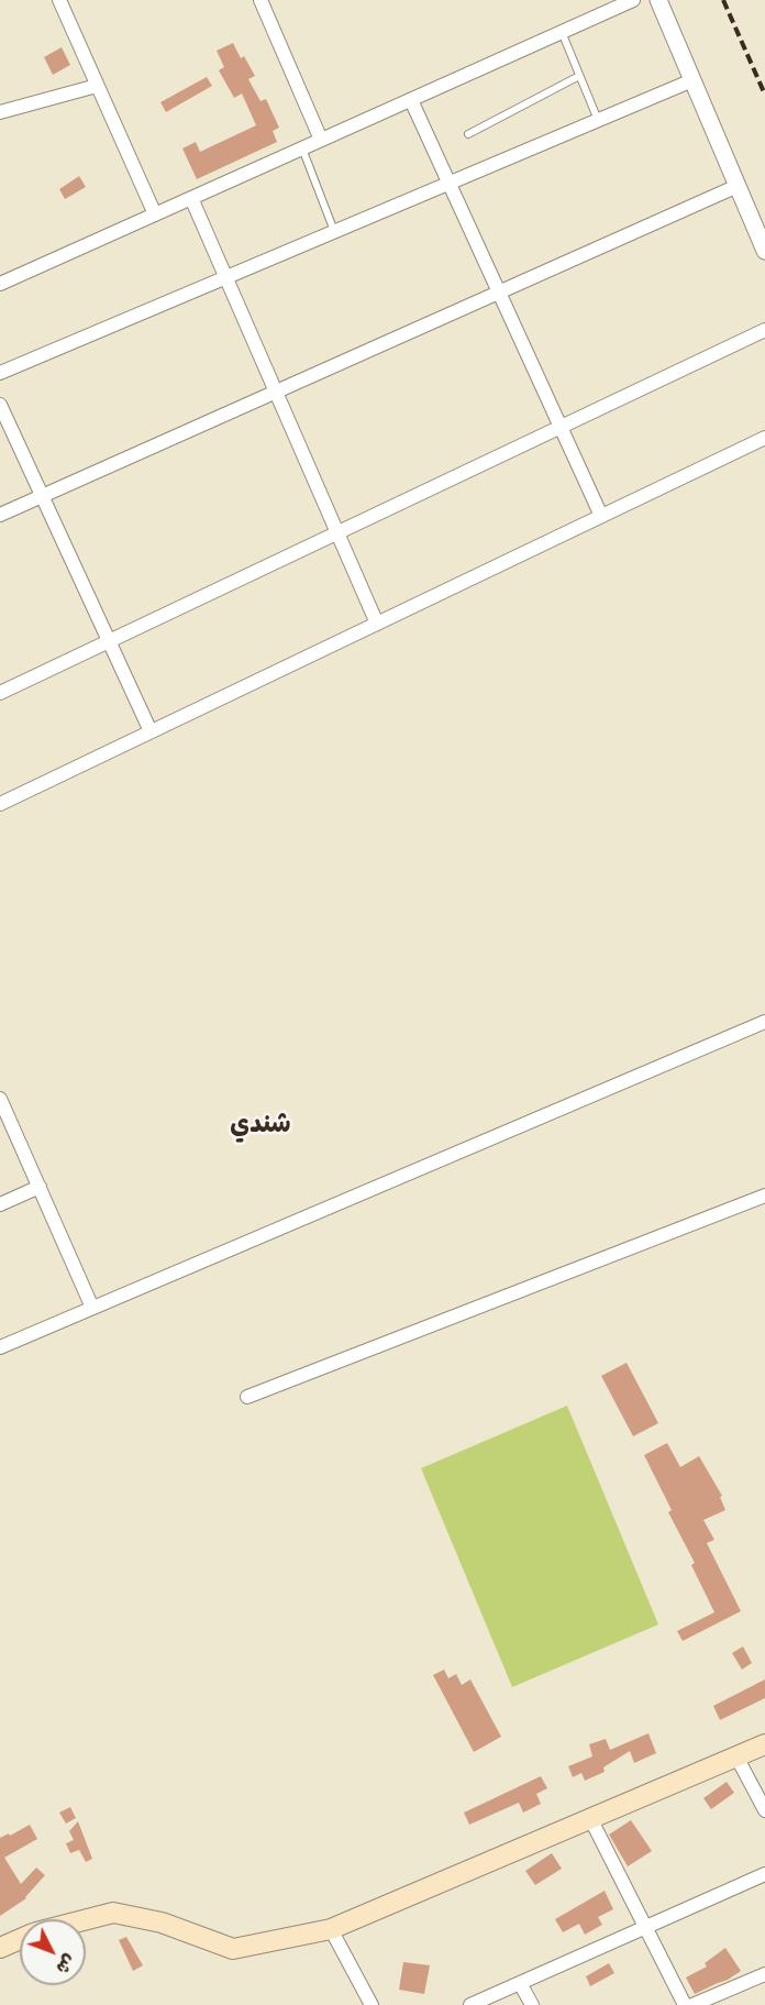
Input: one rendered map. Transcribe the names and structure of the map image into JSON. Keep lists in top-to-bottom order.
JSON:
{
  "districts": ["شندي"],
  "north": "bottom right"
}
